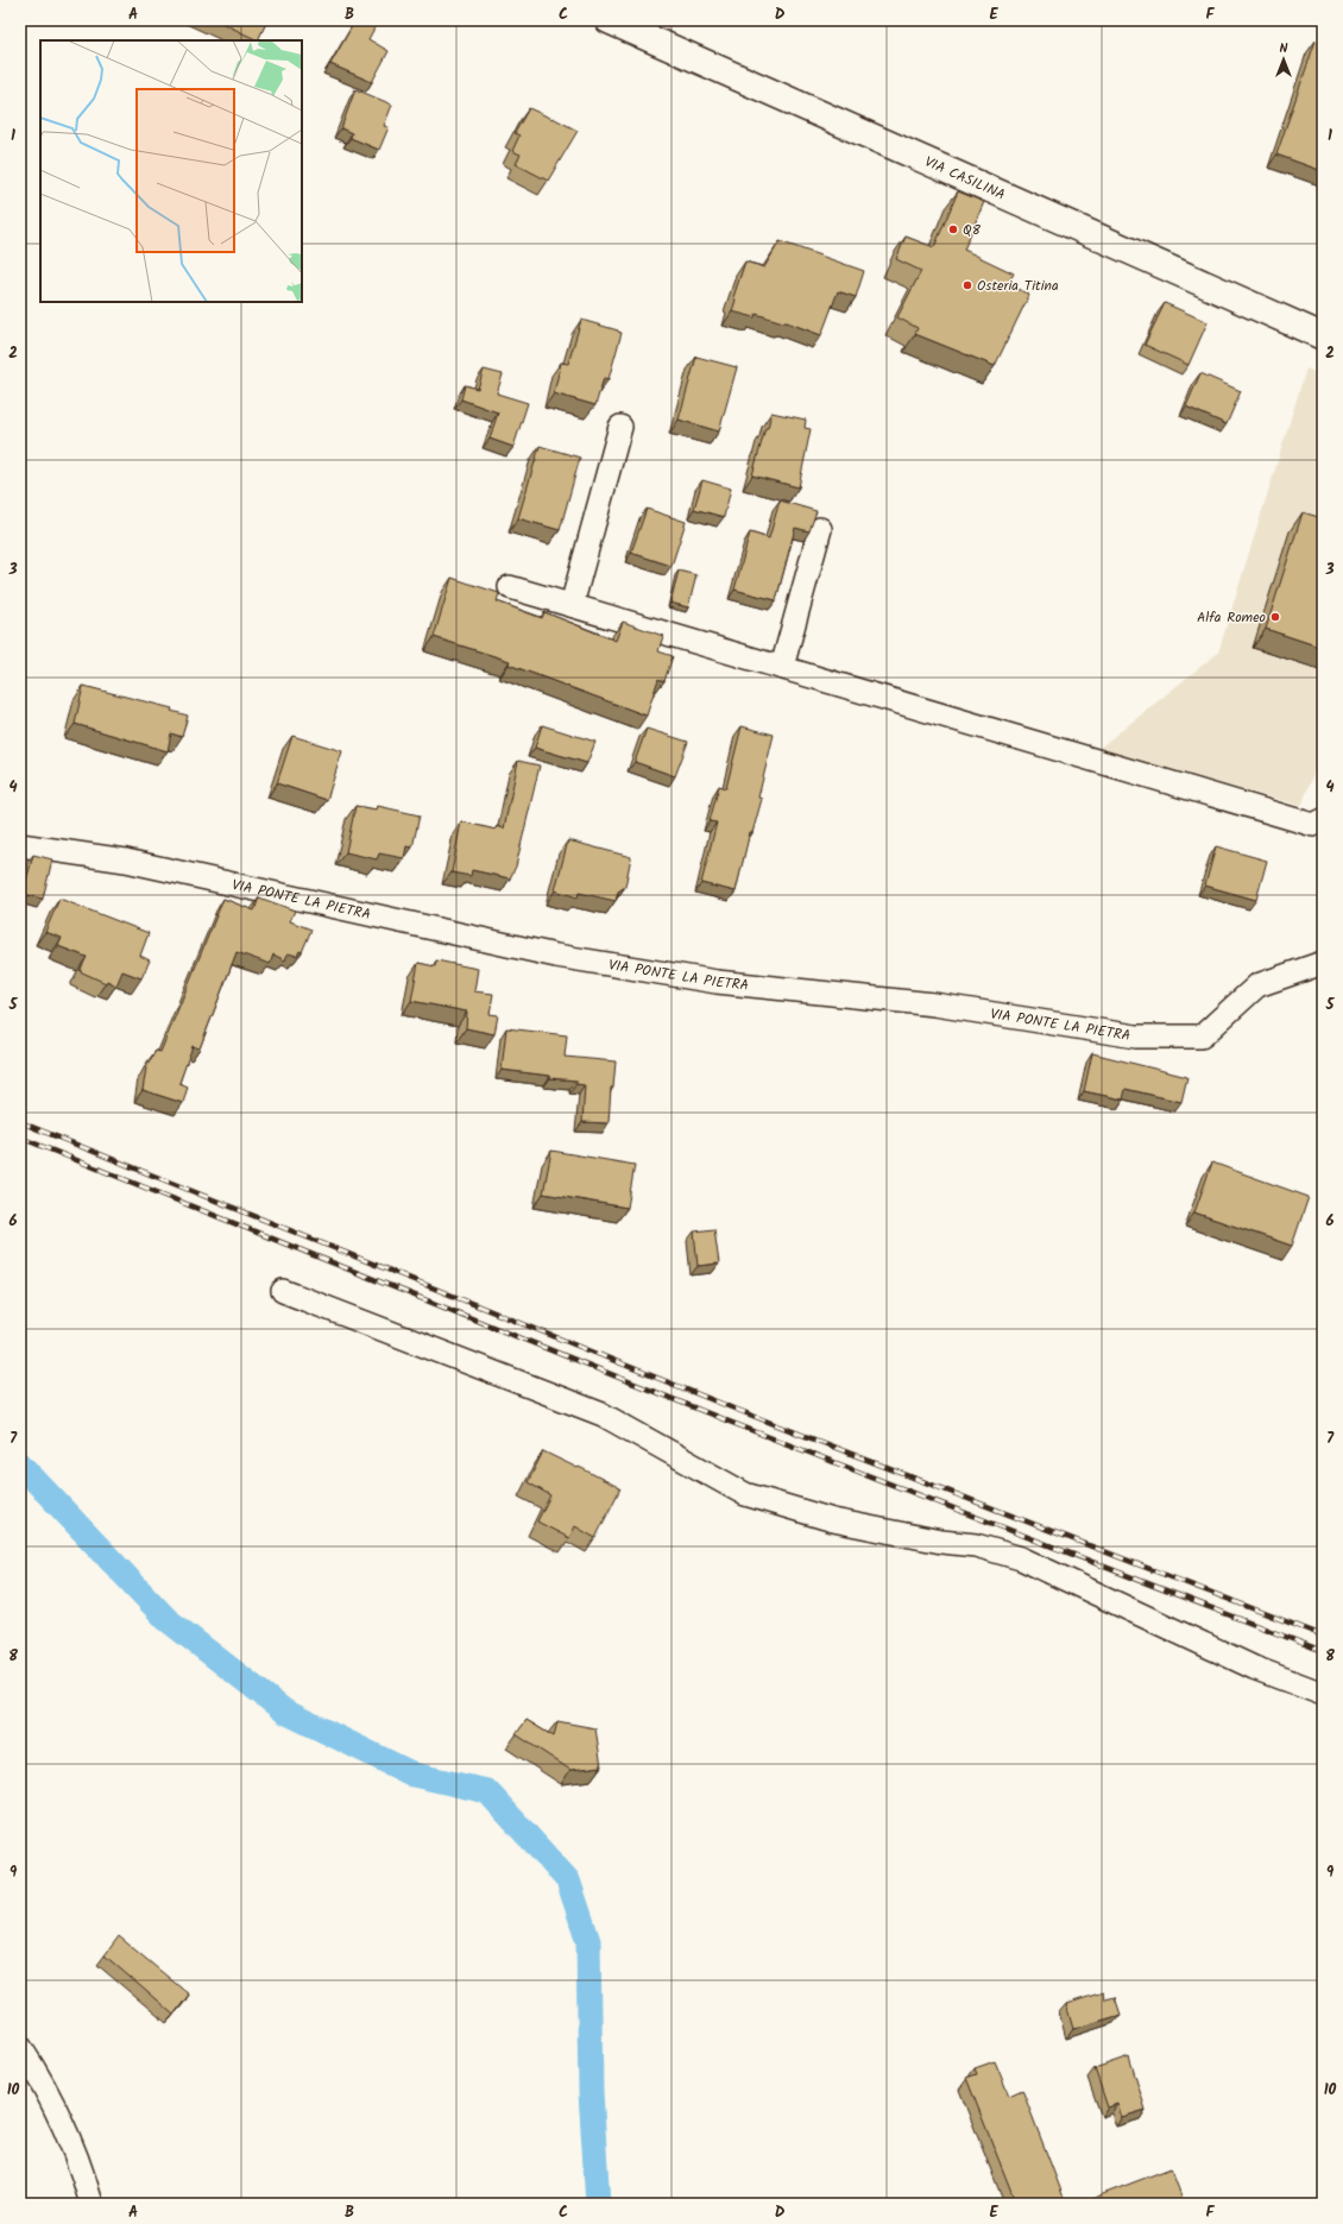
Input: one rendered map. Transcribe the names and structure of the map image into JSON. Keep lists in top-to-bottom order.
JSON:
{
  "streets": {
    "main road": ["VIA CASILINA"],
    "street": ["VIA PONTE LA PIETRA"]
  },
  "places": ["Q8", "Osteria Titina", "Alfa Romeo"],
  "north": "top",
  "grid": {
    "columns": [
      "A",
      "B",
      "C",
      "D",
      "E",
      "F"
    ],
    "rows": [
      "1",
      "2",
      "3",
      "4",
      "5",
      "6",
      "7",
      "8",
      "9",
      "10"
    ]
  }
}
